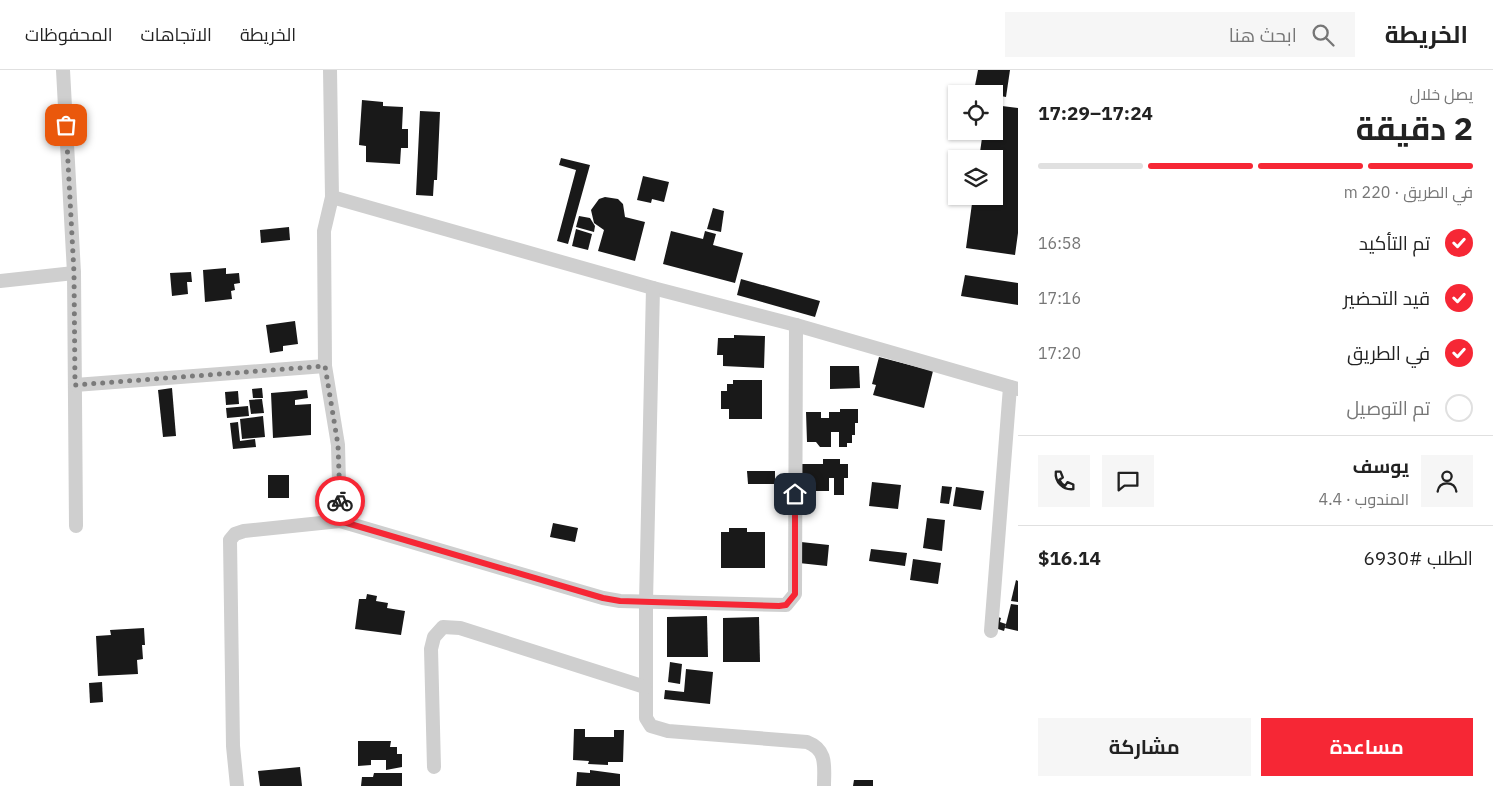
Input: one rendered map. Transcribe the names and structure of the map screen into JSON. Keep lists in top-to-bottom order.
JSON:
{
  "page": {
    "header": "الخريطة",
    "search": "ابحث هنا",
    "nav": ["الخريطة", "الاتجاهات", "المحفوظات"],
    "heading": ["2 دقيقة", "يصل خلال", "17:24–17:29"],
    "panel": [
      "يوسف",
      "المندوب · 4.4",
      "الطلب #6930",
      "$16.14"
    ],
    "bar": "في الطريق · 220 m",
    "list": [
      ["تم التأكيد", "16:58"],
      ["قيد التحضير", "17:16"],
      ["في الطريق", "17:20"],
      "تم التوصيل"
    ],
    "buttons": ["مساعدة", "مشاركة"]
  }
}
